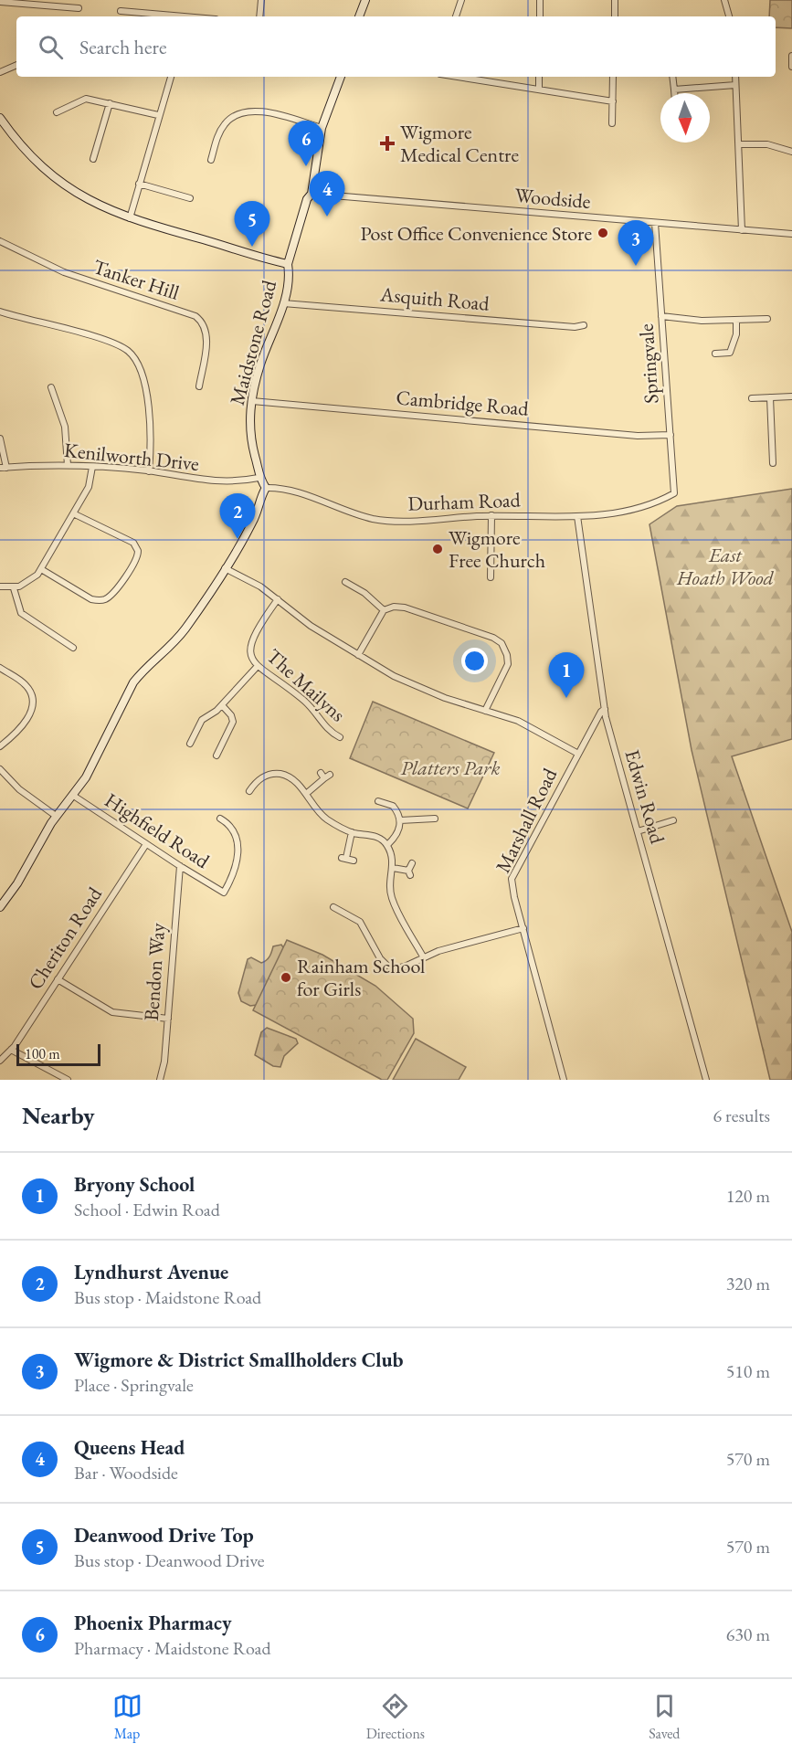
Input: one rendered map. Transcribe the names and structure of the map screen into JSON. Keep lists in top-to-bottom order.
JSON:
{
  "streets": {
    "street": [
      "Woodside",
      "Tanker Hill",
      "Asquith Road",
      "Maidstone Road",
      "Springvale",
      "Cambridge Road",
      "Kenilworth Drive",
      "Durham Road",
      "The Mailyns",
      "Edwin Road",
      "Marshall Road",
      "Highfield Road",
      "Cheriton Road",
      "Bendon Way"
    ]
  },
  "crossings": [
    ["Woodside", "Maidstone Road"],
    ["Woodside", "Springvale"],
    ["Asquith Road", "Maidstone Road"],
    ["Maidstone Road", "Cambridge Road"],
    ["Maidstone Road", "Kenilworth Drive"],
    ["Maidstone Road", "Durham Road"],
    ["Springvale", "Cambridge Road"],
    ["Springvale", "Durham Road"],
    ["Durham Road", "Edwin Road"],
    ["Edwin Road", "Marshall Road"],
    ["Highfield Road", "Cheriton Road"],
    ["Highfield Road", "Bendon Way"]
  ],
  "parks": ["East Hoath Wood", "Platters Park"],
  "places": {
    "health": ["Wigmore Medical Centre"],
    "other": ["Post Office Convenience Store", "Wigmore Free Church", "Rainham School for Girls"]
  },
  "scale_bar": "100 m",
  "north": "bottom",
  "page": {
    "search": "Search here",
    "pins": [
      "6",
      "4",
      "5",
      "3",
      "2",
      "1"
    ],
    "scale": "100 m",
    "heading": ["Nearby", "6 results"],
    "list": [
      {
        "mark": "1",
        "name": "Bryony School",
        "note": "School · Edwin Road",
        "value": "120 m"
      },
      {
        "mark": "2",
        "name": "Lyndhurst Avenue",
        "note": "Bus stop · Maidstone Road",
        "value": "320 m"
      },
      {
        "mark": "3",
        "name": "Wigmore & District Smallholders Club",
        "note": "Place · Springvale",
        "value": "510 m"
      },
      {
        "mark": "4",
        "name": "Queens Head",
        "note": "Bar · Woodside",
        "value": "570 m"
      },
      {
        "mark": "5",
        "name": "Deanwood Drive Top",
        "note": "Bus stop · Deanwood Drive",
        "value": "570 m"
      },
      {
        "mark": "6",
        "name": "Phoenix Pharmacy",
        "note": "Pharmacy · Maidstone Road",
        "value": "630 m"
      }
    ],
    "nav": ["Map", "Directions", "Saved"]
  }
}
